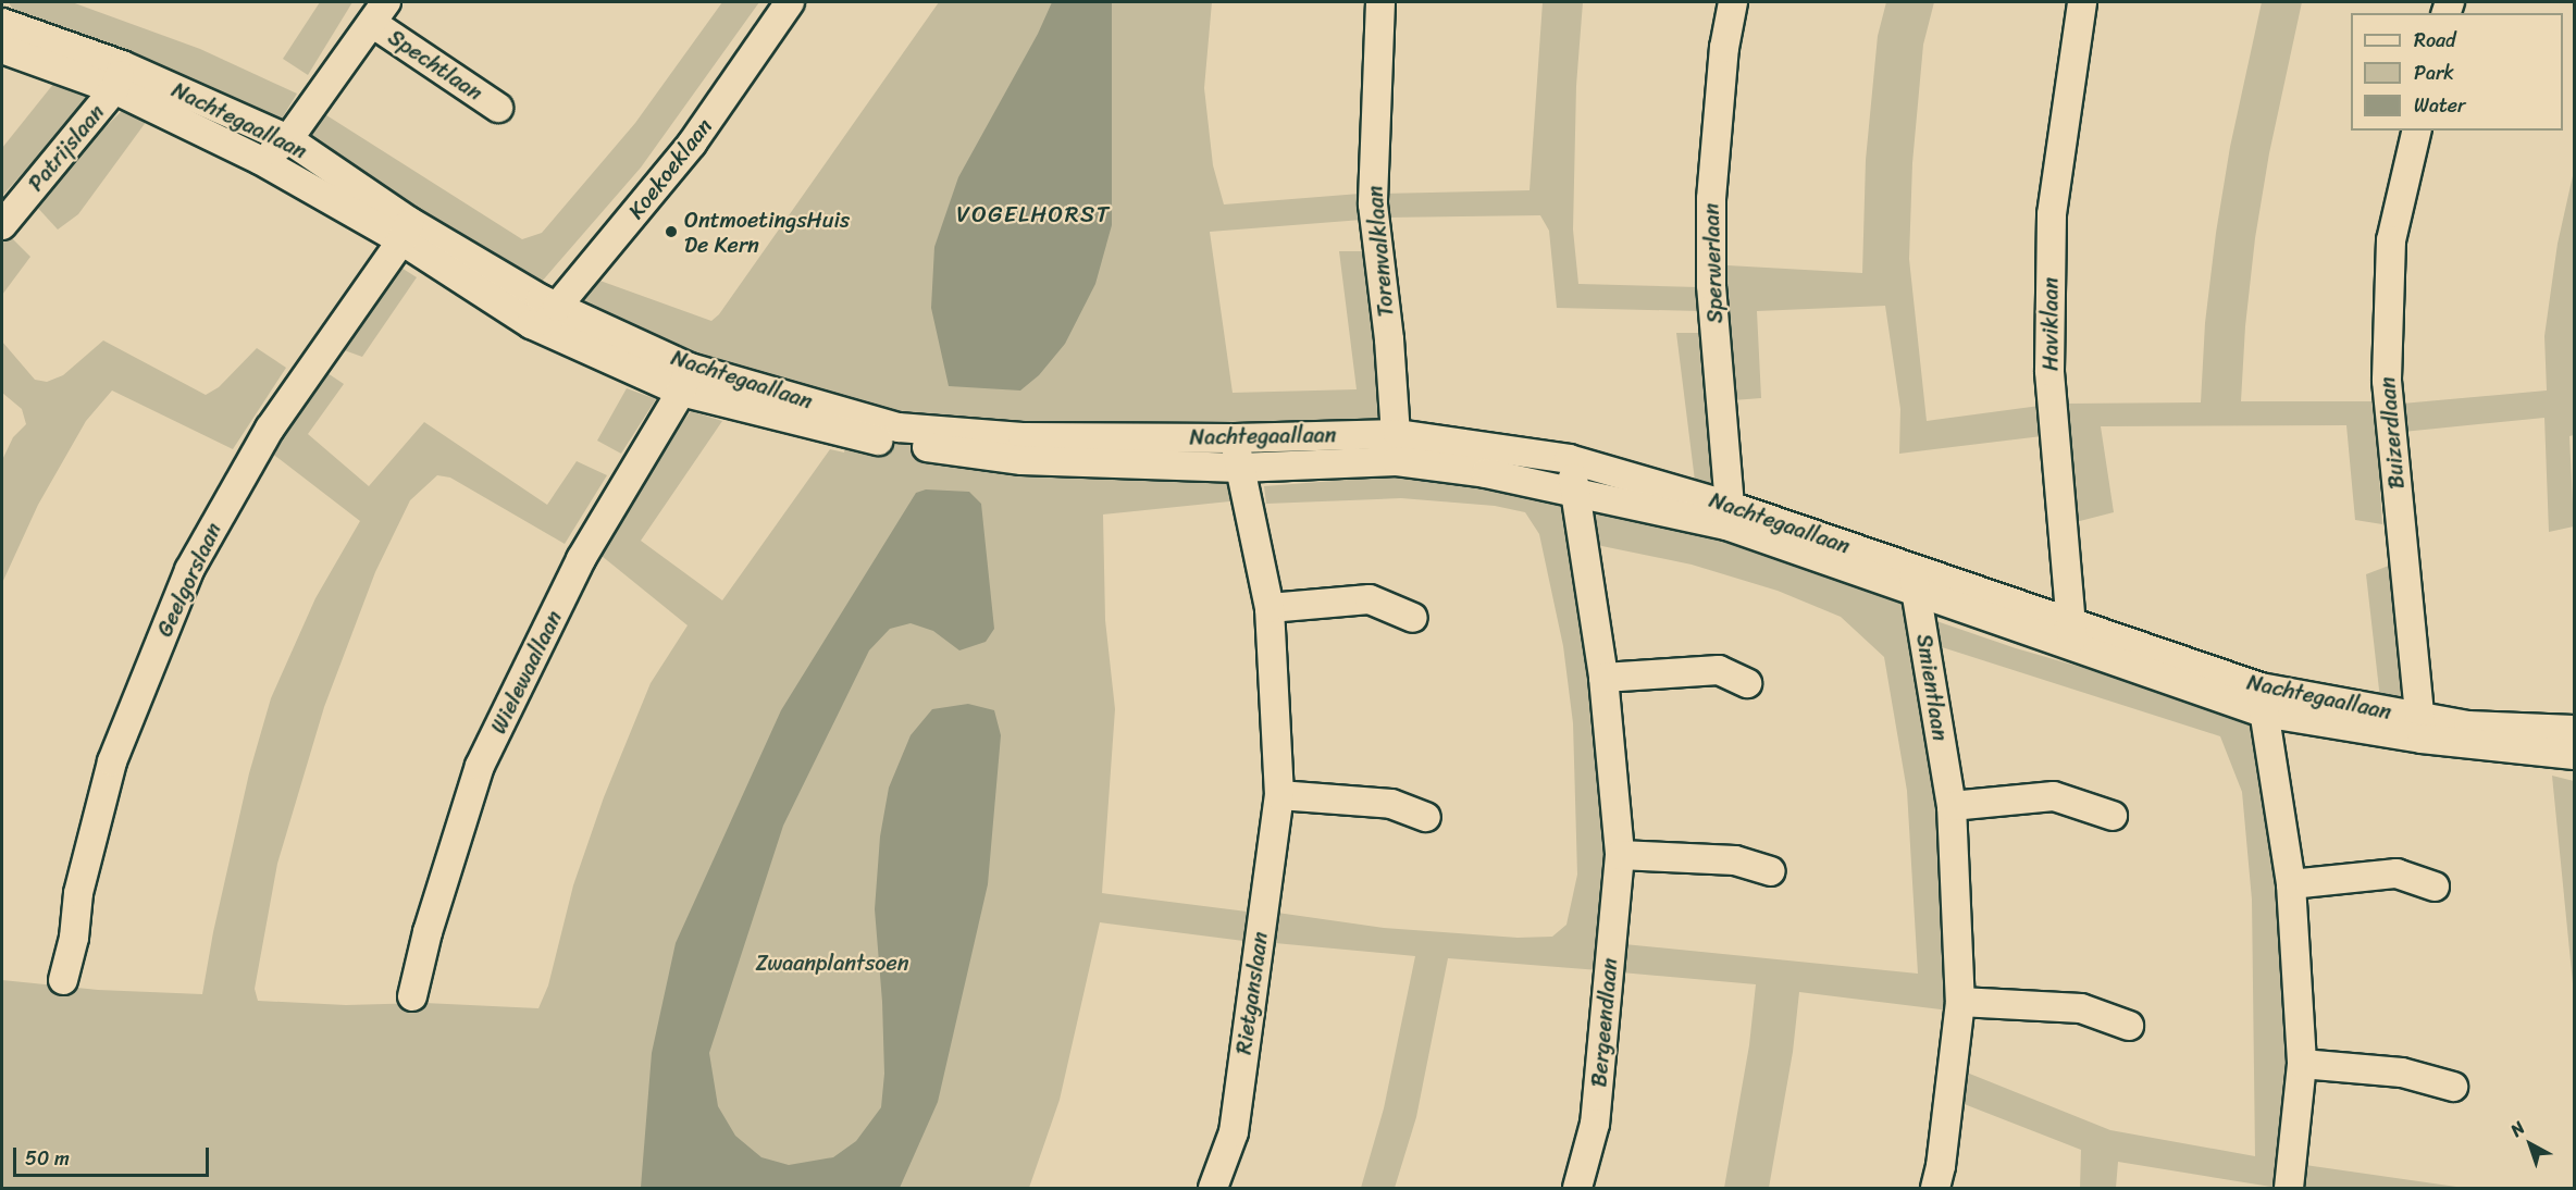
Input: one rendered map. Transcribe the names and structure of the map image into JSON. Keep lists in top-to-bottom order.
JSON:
{
  "streets": {
    "street": [
      "Spechtlaan",
      "Nachtegaallaan",
      "Patrijslaan",
      "Koekoeklaan",
      "Torenvalklaan",
      "Sperwerlaan",
      "Haviklaan",
      "Buizerdlaan",
      "Geelgorslaan",
      "Wielewaallaan",
      "Smientlaan",
      "Rietganslaan",
      "Bergeendlaan"
    ]
  },
  "crossings": [
    ["Spechtlaan", "Nachtegaallaan"],
    ["Nachtegaallaan", "Patrijslaan"],
    ["Nachtegaallaan", "Koekoeklaan"],
    ["Nachtegaallaan", "Torenvalklaan"],
    ["Nachtegaallaan", "Sperwerlaan"],
    ["Nachtegaallaan", "Haviklaan"],
    ["Nachtegaallaan", "Buizerdlaan"],
    ["Nachtegaallaan", "Geelgorslaan"],
    ["Nachtegaallaan", "Wielewaallaan"],
    ["Nachtegaallaan", "Smientlaan"],
    ["Nachtegaallaan", "Rietganslaan"],
    ["Nachtegaallaan", "Bergeendlaan"]
  ],
  "districts": ["VOGELHORST"],
  "parks": ["Zwaanplantsoen"],
  "places": ["OntmoetingsHuis De Kern"],
  "legend": ["Road", "Park", "Water"],
  "scale_bar": "50 m",
  "north": "top left"
}
